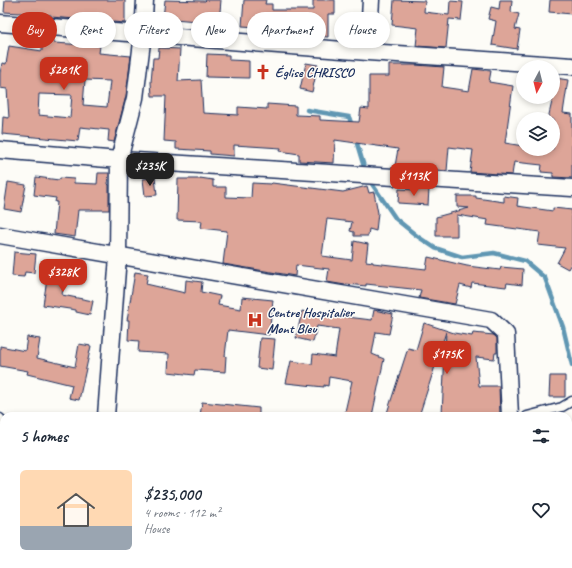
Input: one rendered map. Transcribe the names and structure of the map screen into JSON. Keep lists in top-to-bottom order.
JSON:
{
  "places": {
    "church": ["Église CHRISCO"],
    "hospital": ["Centre Hospitalier Mont Bleu"]
  },
  "north": "bottom",
  "page": {
    "chip": [
      "Buy",
      "Rent",
      "Filters",
      "New",
      "Apartment",
      "House"
    ],
    "price": [
      "$261K",
      "$235K",
      "$113K",
      "$328K",
      "$175K"
    ],
    "heading": "5 homes",
    "list": [
      {
        "name": "$235,000",
        "note": "4 rooms · 112 m² · House"
      }
    ]
  }
}
